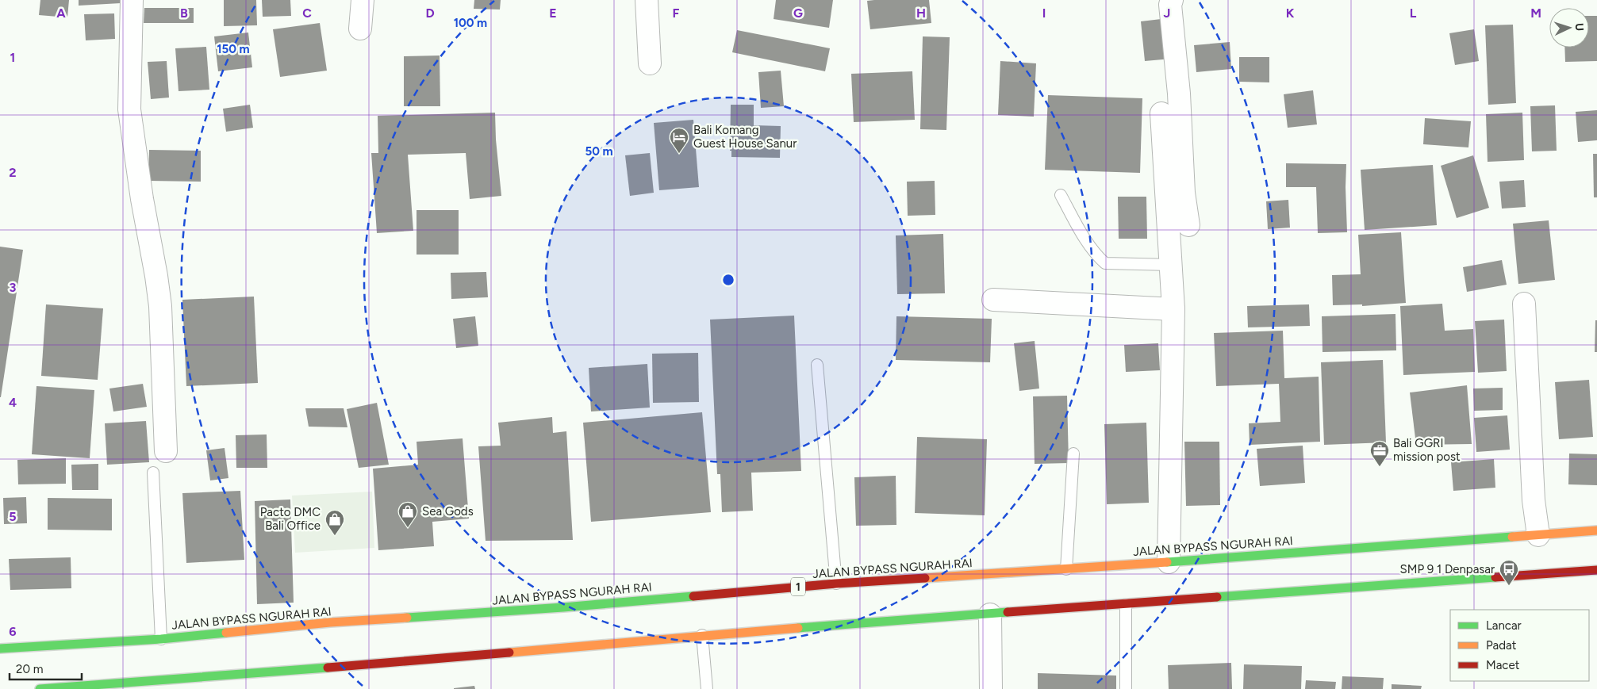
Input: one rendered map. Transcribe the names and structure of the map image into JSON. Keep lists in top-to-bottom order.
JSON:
{
  "streets": {
    "highway": ["JALAN BYPASS NGURAH RAI", "1"]
  },
  "places": {
    "hotel": ["Bali Komang Guest House Sanur"],
    "office": ["Bali GGRI mission post"],
    "shop": ["Sea Gods", "Pacto DMC Bali Office"],
    "bus stop": ["SMP 9 1 Denpasar"]
  },
  "legend": ["Lancar", "Padat", "Macet"],
  "scale_bar": "20 m",
  "north": "right",
  "grid": {
    "columns": [
      "A",
      "B",
      "C",
      "D",
      "E",
      "F",
      "G",
      "H",
      "I",
      "J",
      "K",
      "L",
      "M"
    ],
    "rows": [
      "1",
      "2",
      "3",
      "4",
      "5",
      "6"
    ]
  },
  "rings": ["100 m", "150 m", "50 m"]
}
